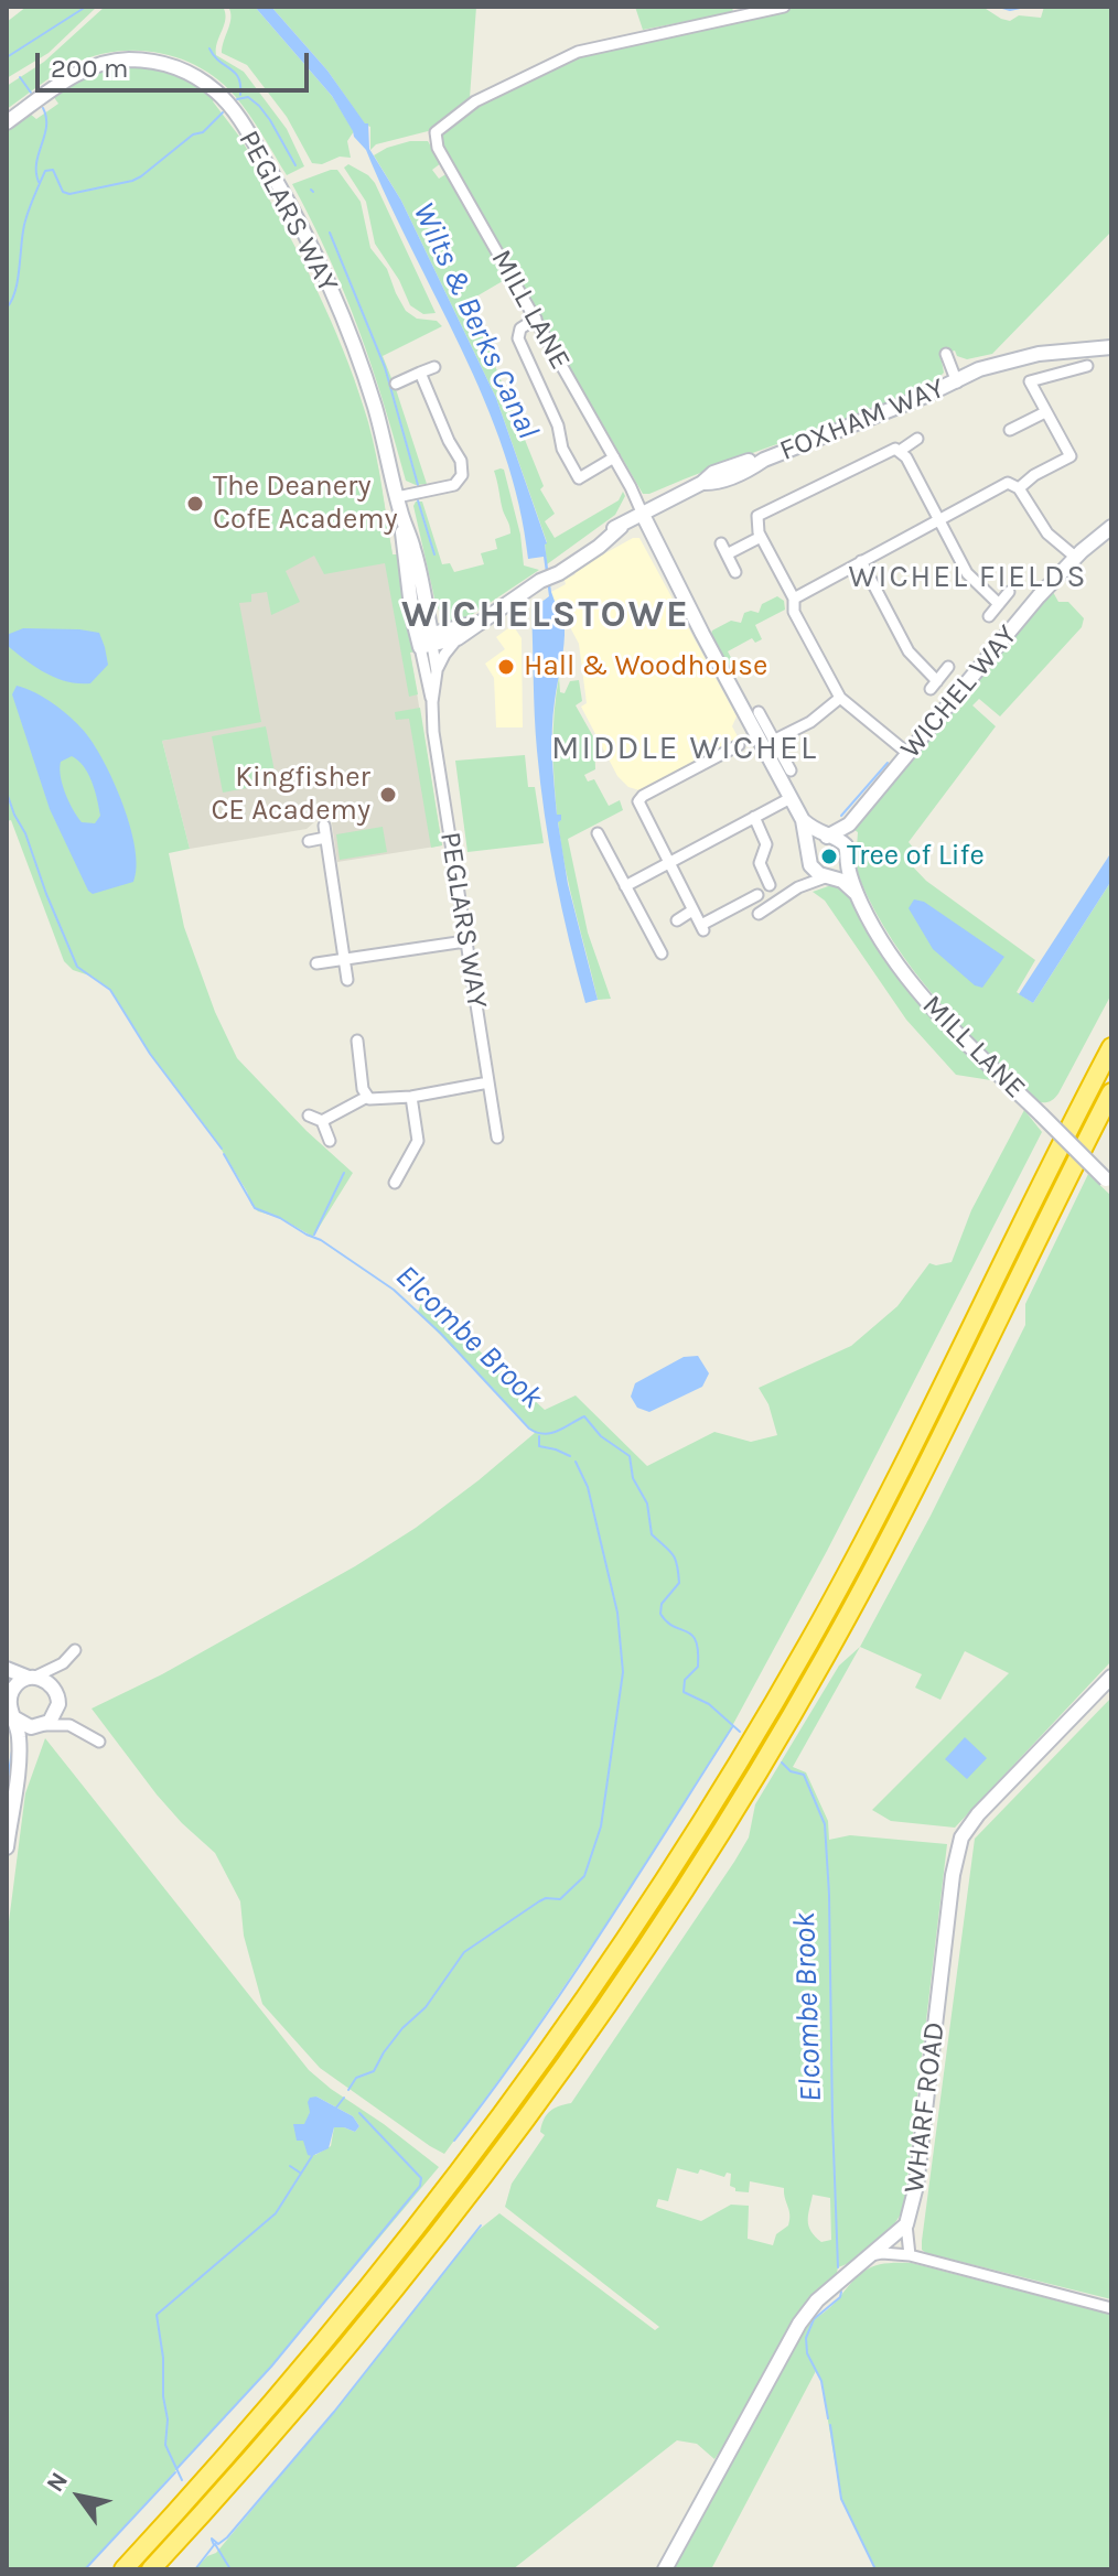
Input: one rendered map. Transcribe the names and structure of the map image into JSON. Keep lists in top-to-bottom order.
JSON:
{
  "streets": {
    "main road": [
      "PEGLARS WAY",
      "MILL LANE",
      "FOXHAM WAY",
      "WICHEL WAY",
      "WHARF ROAD"
    ]
  },
  "crossings": [
    ["PEGLARS WAY", "FOXHAM WAY"],
    ["MILL LANE", "FOXHAM WAY"],
    ["MILL LANE", "WICHEL WAY"]
  ],
  "districts": ["WICHEL FIELDS", "WICHELSTOWE", "MIDDLE WICHEL"],
  "water": ["Wilts & Berks Canal", "Elcombe Brook"],
  "places": [
    "The Deanery CofE Academy",
    "Hall & Woodhouse",
    "Kingfisher CE Academy",
    "Tree of Life"
  ],
  "scale_bar": "200 m",
  "north": "top left"
}
